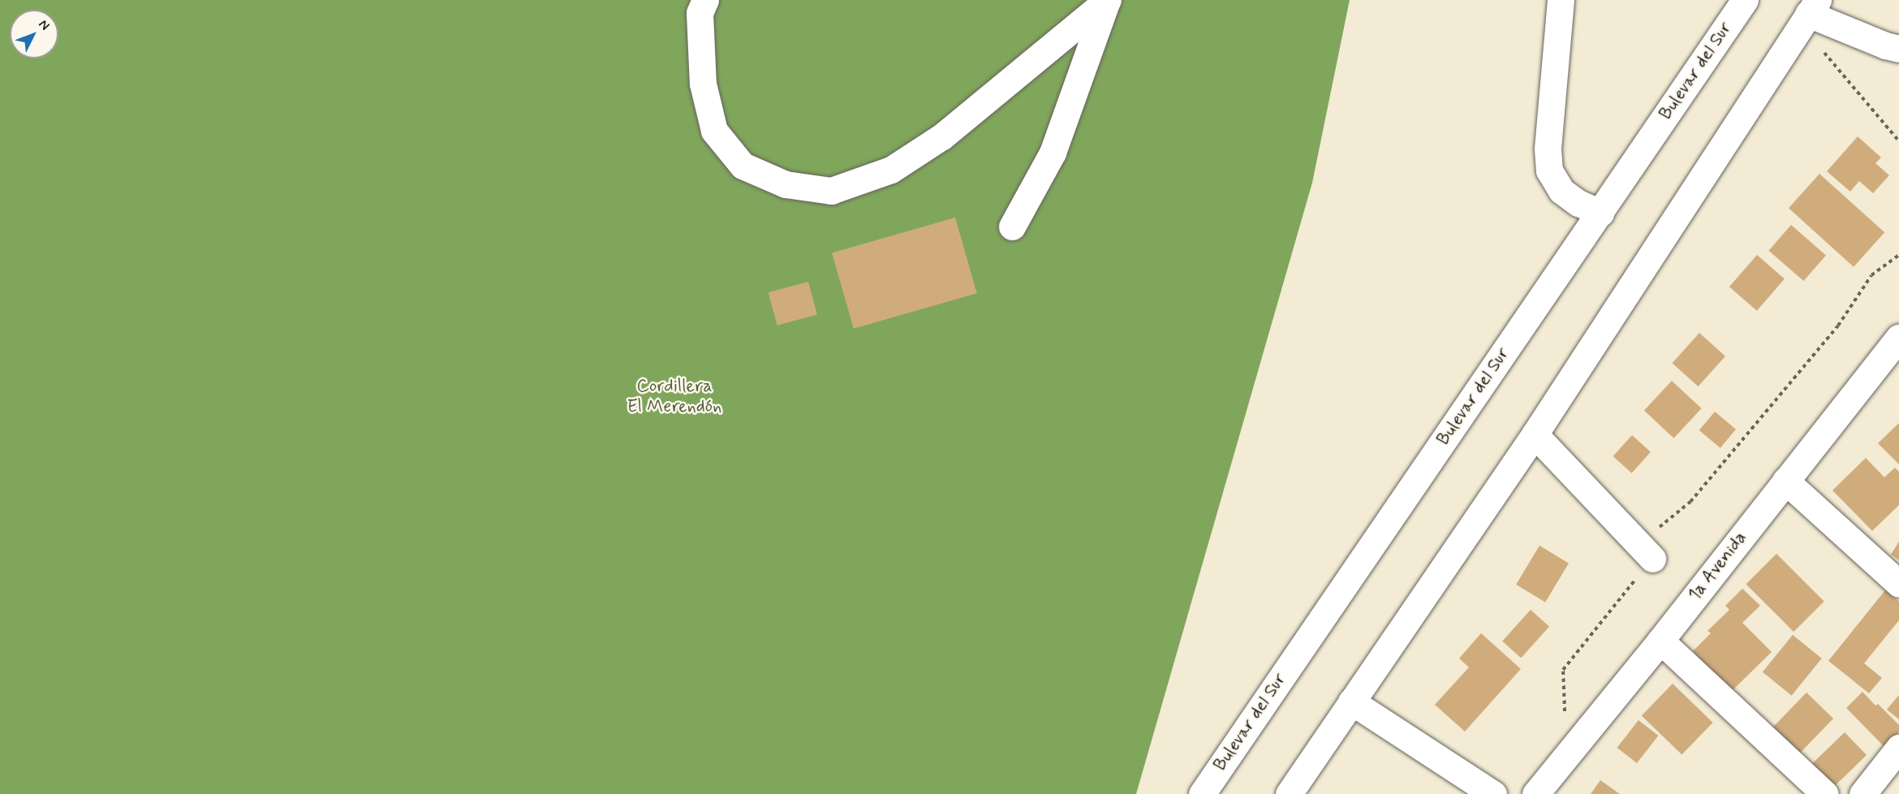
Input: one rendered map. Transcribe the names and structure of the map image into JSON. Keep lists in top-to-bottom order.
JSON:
{
  "streets": {
    "main road": ["Bulevar del Sur", "1a Avenida"]
  },
  "parks": ["Cordillera El Merendón"],
  "north": "top right"
}
